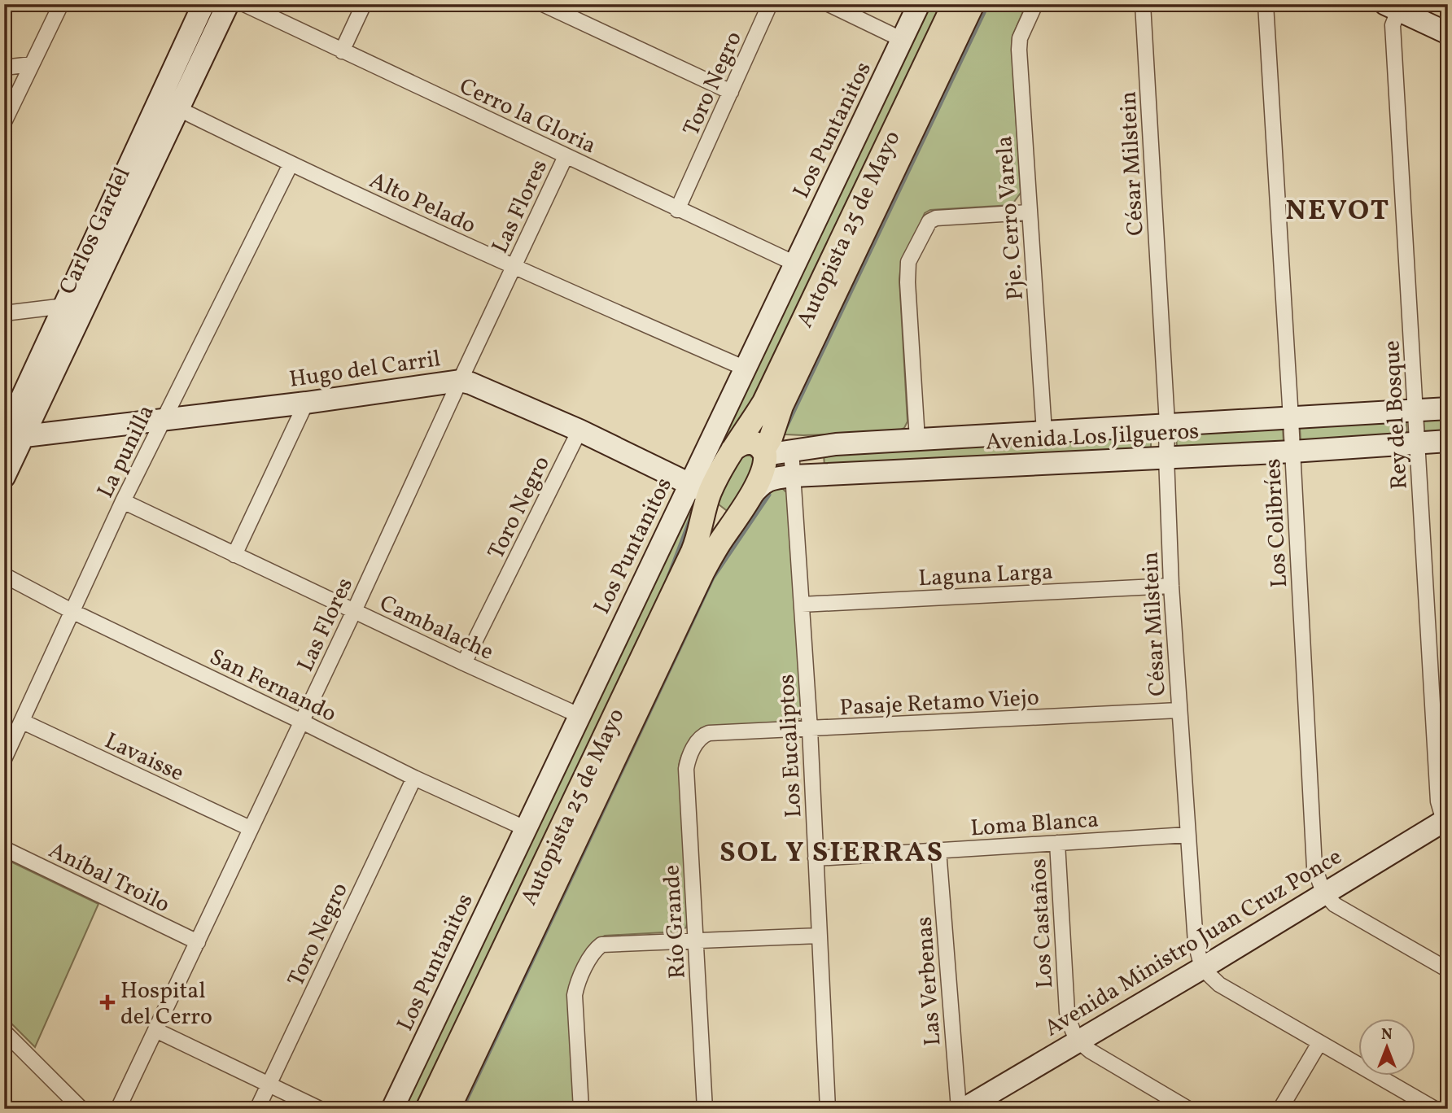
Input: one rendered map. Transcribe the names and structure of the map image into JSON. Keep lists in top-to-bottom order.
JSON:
{
  "streets": {
    "main road": ["Autopista 25 de Mayo"],
    "street": [
      "Toro Negro",
      "Cerro la Gloria",
      "Los Puntanitos",
      "César Milstein",
      "Alto Pelado",
      "Las Flores",
      "Pje. Cerro Varela",
      "Carlos Gardel",
      "Hugo del Carril",
      "Rey del Bosque",
      "Avenida Los Jilgueros",
      "La punilla",
      "Los Colibríes",
      "Laguna Larga",
      "Cambalache",
      "San Fernando",
      "Pasaje Retamo Viejo",
      "Los Eucaliptos",
      "Lavaisse",
      "Loma Blanca",
      "Aníbal Troilo",
      "Río Grande",
      "Los Castaños",
      "Avenida Ministro Juan Cruz Ponce",
      "Las Verbenas"
    ]
  },
  "crossings": [
    ["Toro Negro", "Cerro la Gloria"],
    ["Toro Negro", "Hugo del Carril"],
    ["Toro Negro", "Cambalache"],
    ["Toro Negro", "San Fernando"],
    ["Cerro la Gloria", "Los Puntanitos"],
    ["Cerro la Gloria", "Las Flores"],
    ["Los Puntanitos", "Alto Pelado"],
    ["Los Puntanitos", "Autopista 25 de Mayo"],
    ["Los Puntanitos", "Hugo del Carril"],
    ["Los Puntanitos", "Cambalache"],
    ["Los Puntanitos", "San Fernando"],
    ["César Milstein", "Avenida Los Jilgueros"],
    ["César Milstein", "Laguna Larga"],
    ["César Milstein", "Pasaje Retamo Viejo"],
    ["César Milstein", "Loma Blanca"],
    ["César Milstein", "Avenida Ministro Juan Cruz Ponce"],
    ["Alto Pelado", "Las Flores"],
    ["Alto Pelado", "Carlos Gardel"],
    ["Alto Pelado", "La punilla"],
    ["Las Flores", "Hugo del Carril"],
    ["Las Flores", "Cambalache"],
    ["Las Flores", "San Fernando"],
    ["Las Flores", "Lavaisse"],
    ["Las Flores", "Aníbal Troilo"],
    ["Pje. Cerro Varela", "Avenida Los Jilgueros"],
    ["Autopista 25 de Mayo", "Hugo del Carril"],
    ["Autopista 25 de Mayo", "Avenida Los Jilgueros"],
    ["Carlos Gardel", "Hugo del Carril"],
    ["Hugo del Carril", "La punilla"],
    ["Rey del Bosque", "Avenida Los Jilgueros"],
    ["Rey del Bosque", "Avenida Ministro Juan Cruz Ponce"],
    ["Avenida Los Jilgueros", "Los Colibríes"],
    ["Avenida Los Jilgueros", "Los Eucaliptos"],
    ["La punilla", "Cambalache"],
    ["La punilla", "San Fernando"],
    ["La punilla", "Lavaisse"],
    ["Los Colibríes", "Avenida Ministro Juan Cruz Ponce"],
    ["Laguna Larga", "Los Eucaliptos"],
    ["Pasaje Retamo Viejo", "Los Eucaliptos"],
    ["Pasaje Retamo Viejo", "Río Grande"],
    ["Los Eucaliptos", "Loma Blanca"],
    ["Loma Blanca", "Los Castaños"],
    ["Loma Blanca", "Las Verbenas"],
    ["Los Castaños", "Avenida Ministro Juan Cruz Ponce"]
  ],
  "districts": ["NEVOT", "SOL Y SIERRAS"],
  "places": {
    "health": ["Hospital del Cerro"]
  },
  "north": "top"
}
